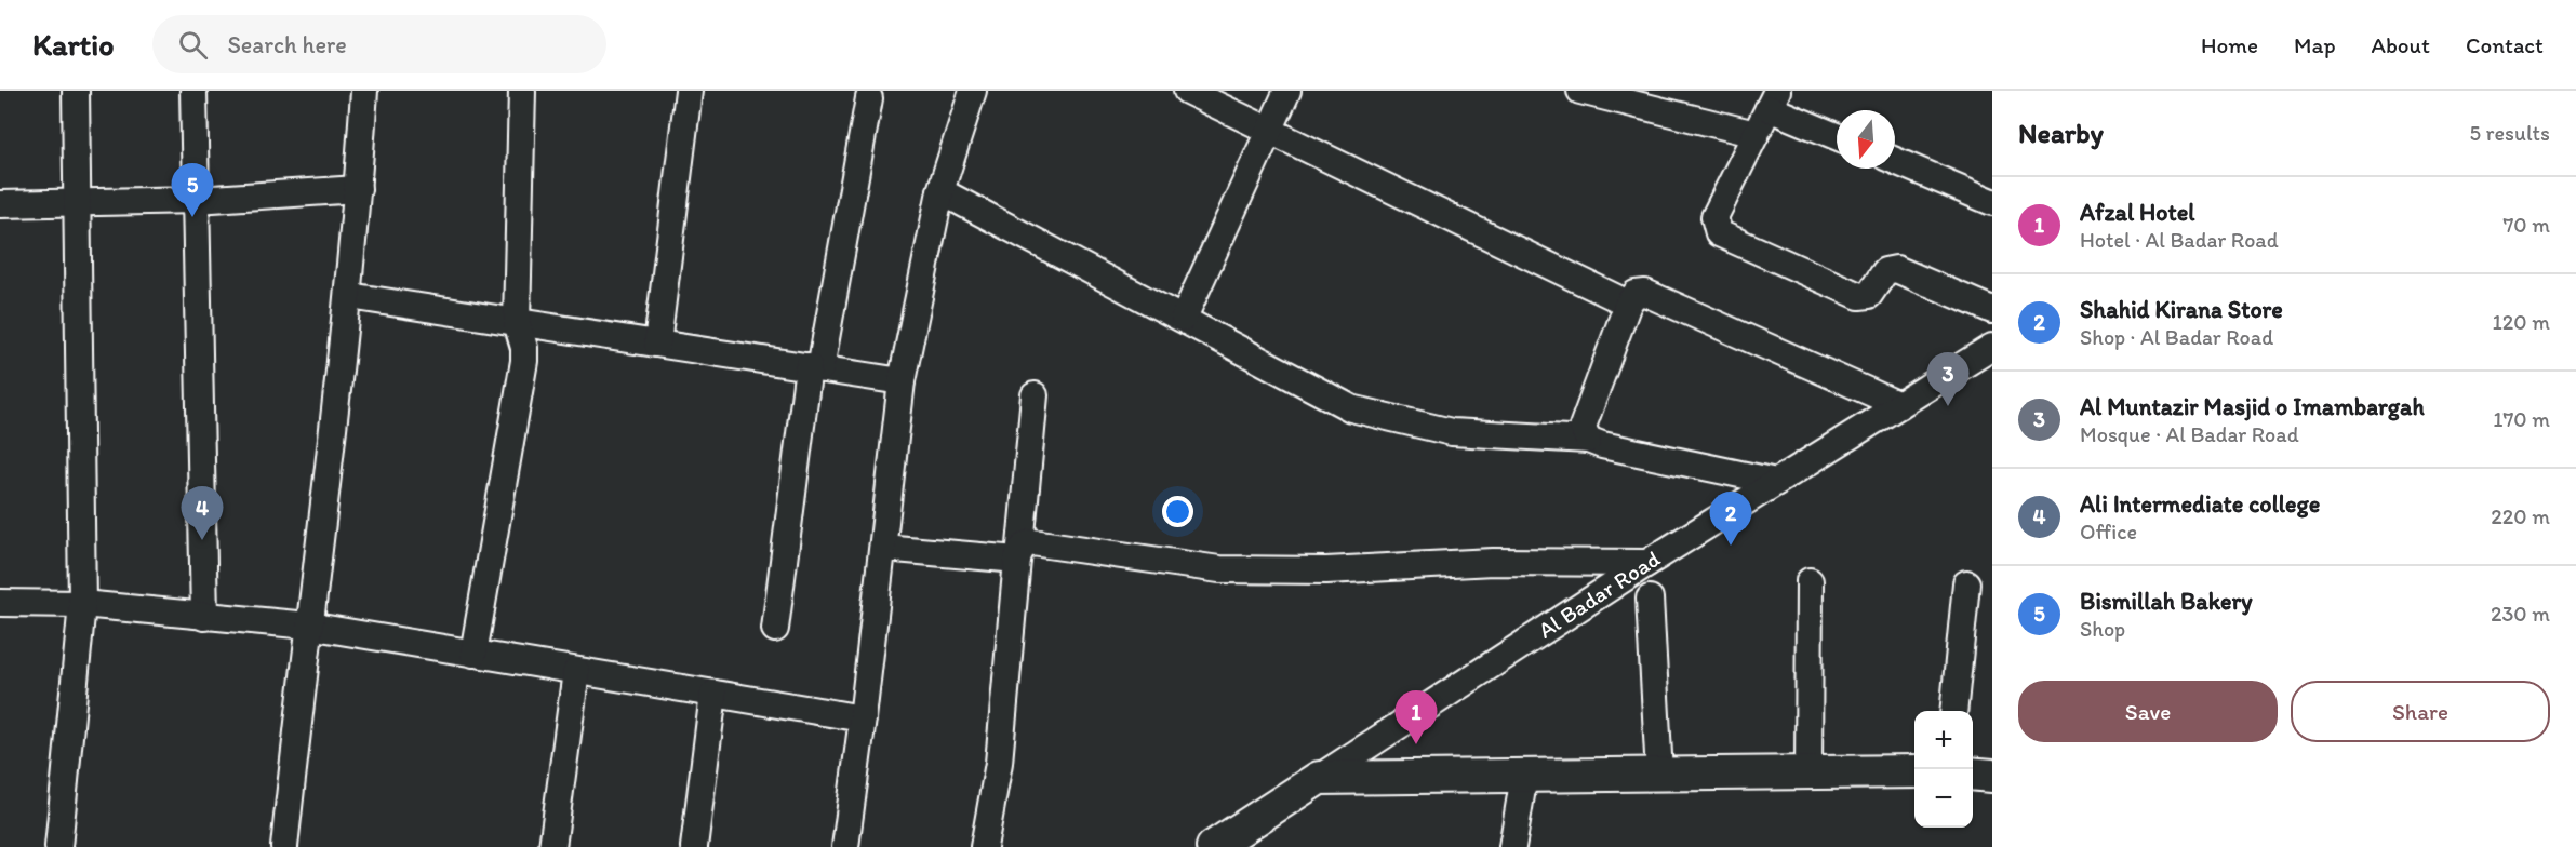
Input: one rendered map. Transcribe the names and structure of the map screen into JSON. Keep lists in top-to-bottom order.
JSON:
{
  "streets": {
    "street": ["Al Badar Road"]
  },
  "north": "bottom",
  "page": {
    "header": "Kartio",
    "search": "Search here",
    "nav": [
      "Home",
      "Map",
      "About",
      "Contact"
    ],
    "heading": ["Nearby", "5 results"],
    "pins": [
      "5",
      "3",
      "4",
      "2",
      "1"
    ],
    "list": [
      {
        "mark": "1",
        "name": "Afzal Hotel",
        "note": "Hotel · Al Badar Road",
        "value": "70 m"
      },
      {
        "mark": "2",
        "name": "Shahid Kirana Store",
        "note": "Shop · Al Badar Road",
        "value": "120 m"
      },
      {
        "mark": "3",
        "name": "Al Muntazir Masjid o Imambargah",
        "note": "Mosque · Al Badar Road",
        "value": "170 m"
      },
      {
        "mark": "4",
        "name": "Ali Intermediate college",
        "note": "Office",
        "value": "220 m"
      },
      {
        "mark": "5",
        "name": "Bismillah Bakery",
        "note": "Shop",
        "value": "230 m"
      }
    ],
    "buttons": ["Save", "Share"],
    "map_buttons": ["+", "−"]
  }
}
